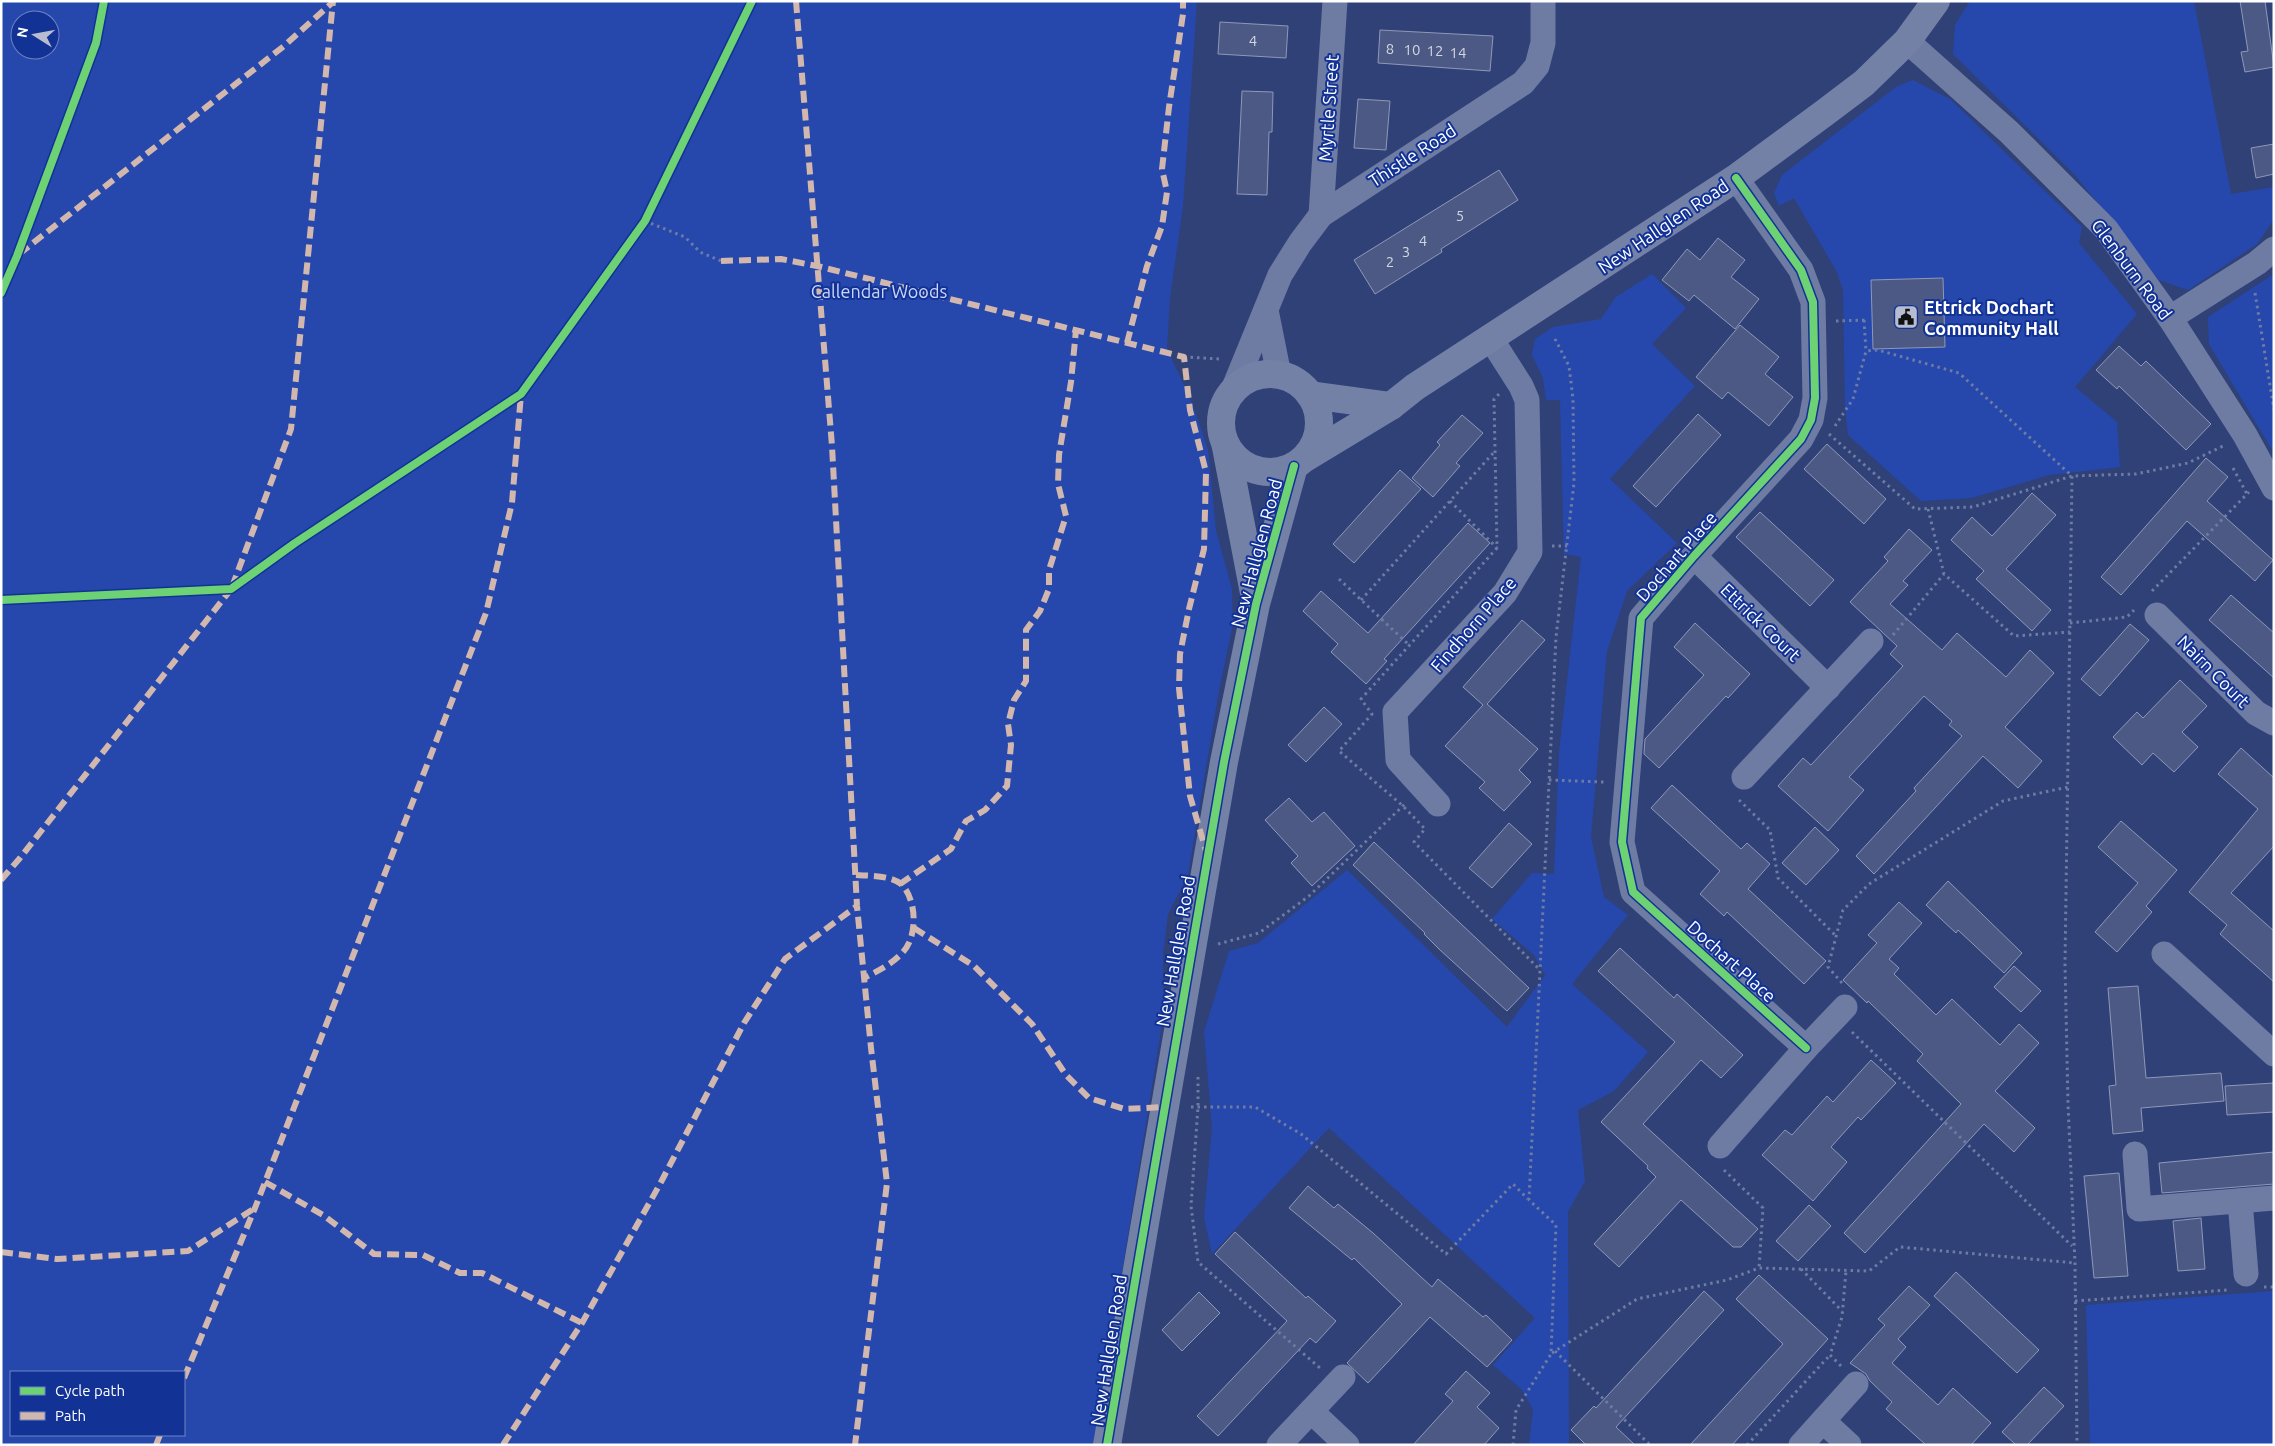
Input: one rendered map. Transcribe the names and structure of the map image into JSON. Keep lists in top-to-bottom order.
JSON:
{
  "streets": {
    "street": [
      "Myrtle Street",
      "Thistle Road",
      "New Hallglen Road",
      "Glenburn Road",
      "Dochart Place",
      "Ettrick Court",
      "Findhorn Place",
      "Nairn Court"
    ]
  },
  "crossings": [
    ["Myrtle Street", "Thistle Road"],
    ["Thistle Road", "New Hallglen Road"],
    ["New Hallglen Road", "Glenburn Road"],
    ["New Hallglen Road", "Dochart Place"],
    ["New Hallglen Road", "Findhorn Place"],
    ["Dochart Place", "Ettrick Court"]
  ],
  "parks": ["Callendar Woods"],
  "places": {
    "public building": ["Ettrick Dochart Community Hall"]
  },
  "house_numbers": [
    "4",
    "8",
    "10",
    "12",
    "14",
    "5",
    "4",
    "3",
    "2"
  ],
  "legend": ["Cycle path", "Path"],
  "north": "left"
}
